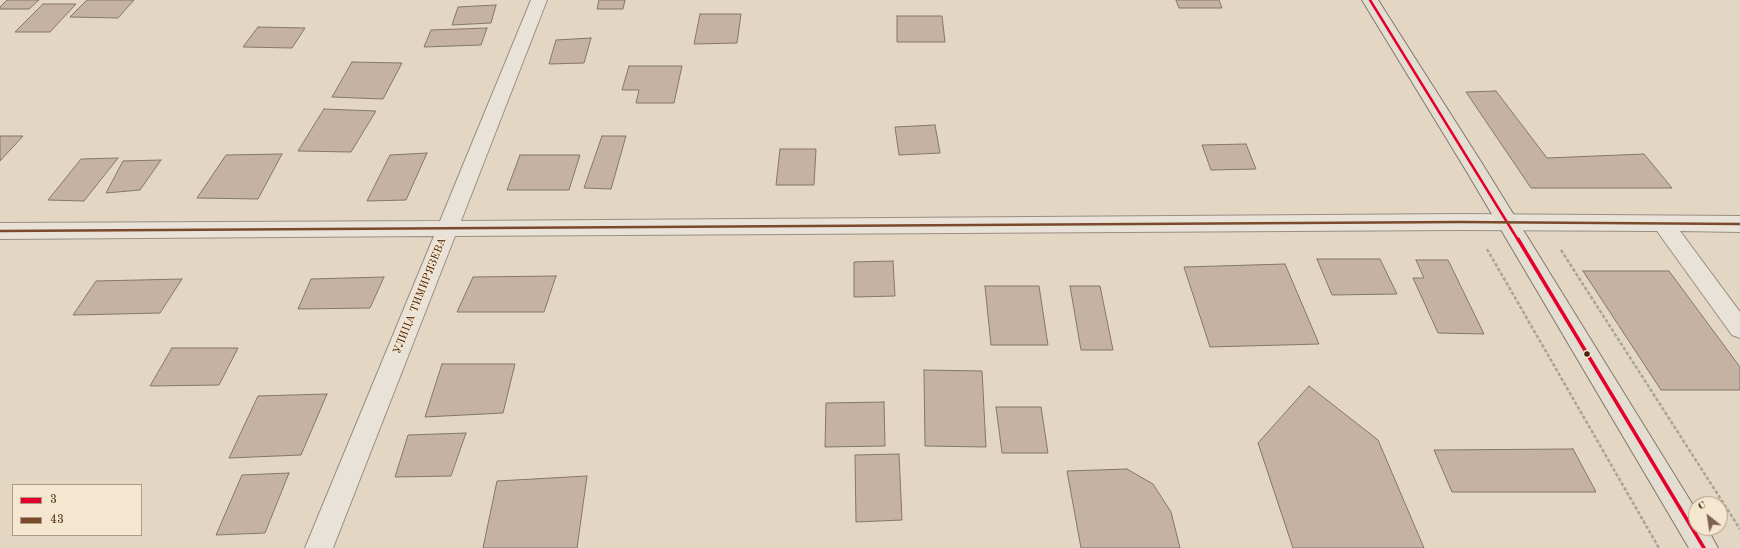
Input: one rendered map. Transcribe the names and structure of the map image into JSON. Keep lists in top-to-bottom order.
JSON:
{
  "streets": {
    "street": ["УЛИЦА ТИМИРЯЗЕВА"]
  },
  "lines": ["transit line 3", "transit line 43"],
  "legend": ["3", "43"],
  "north": "top left"
}
